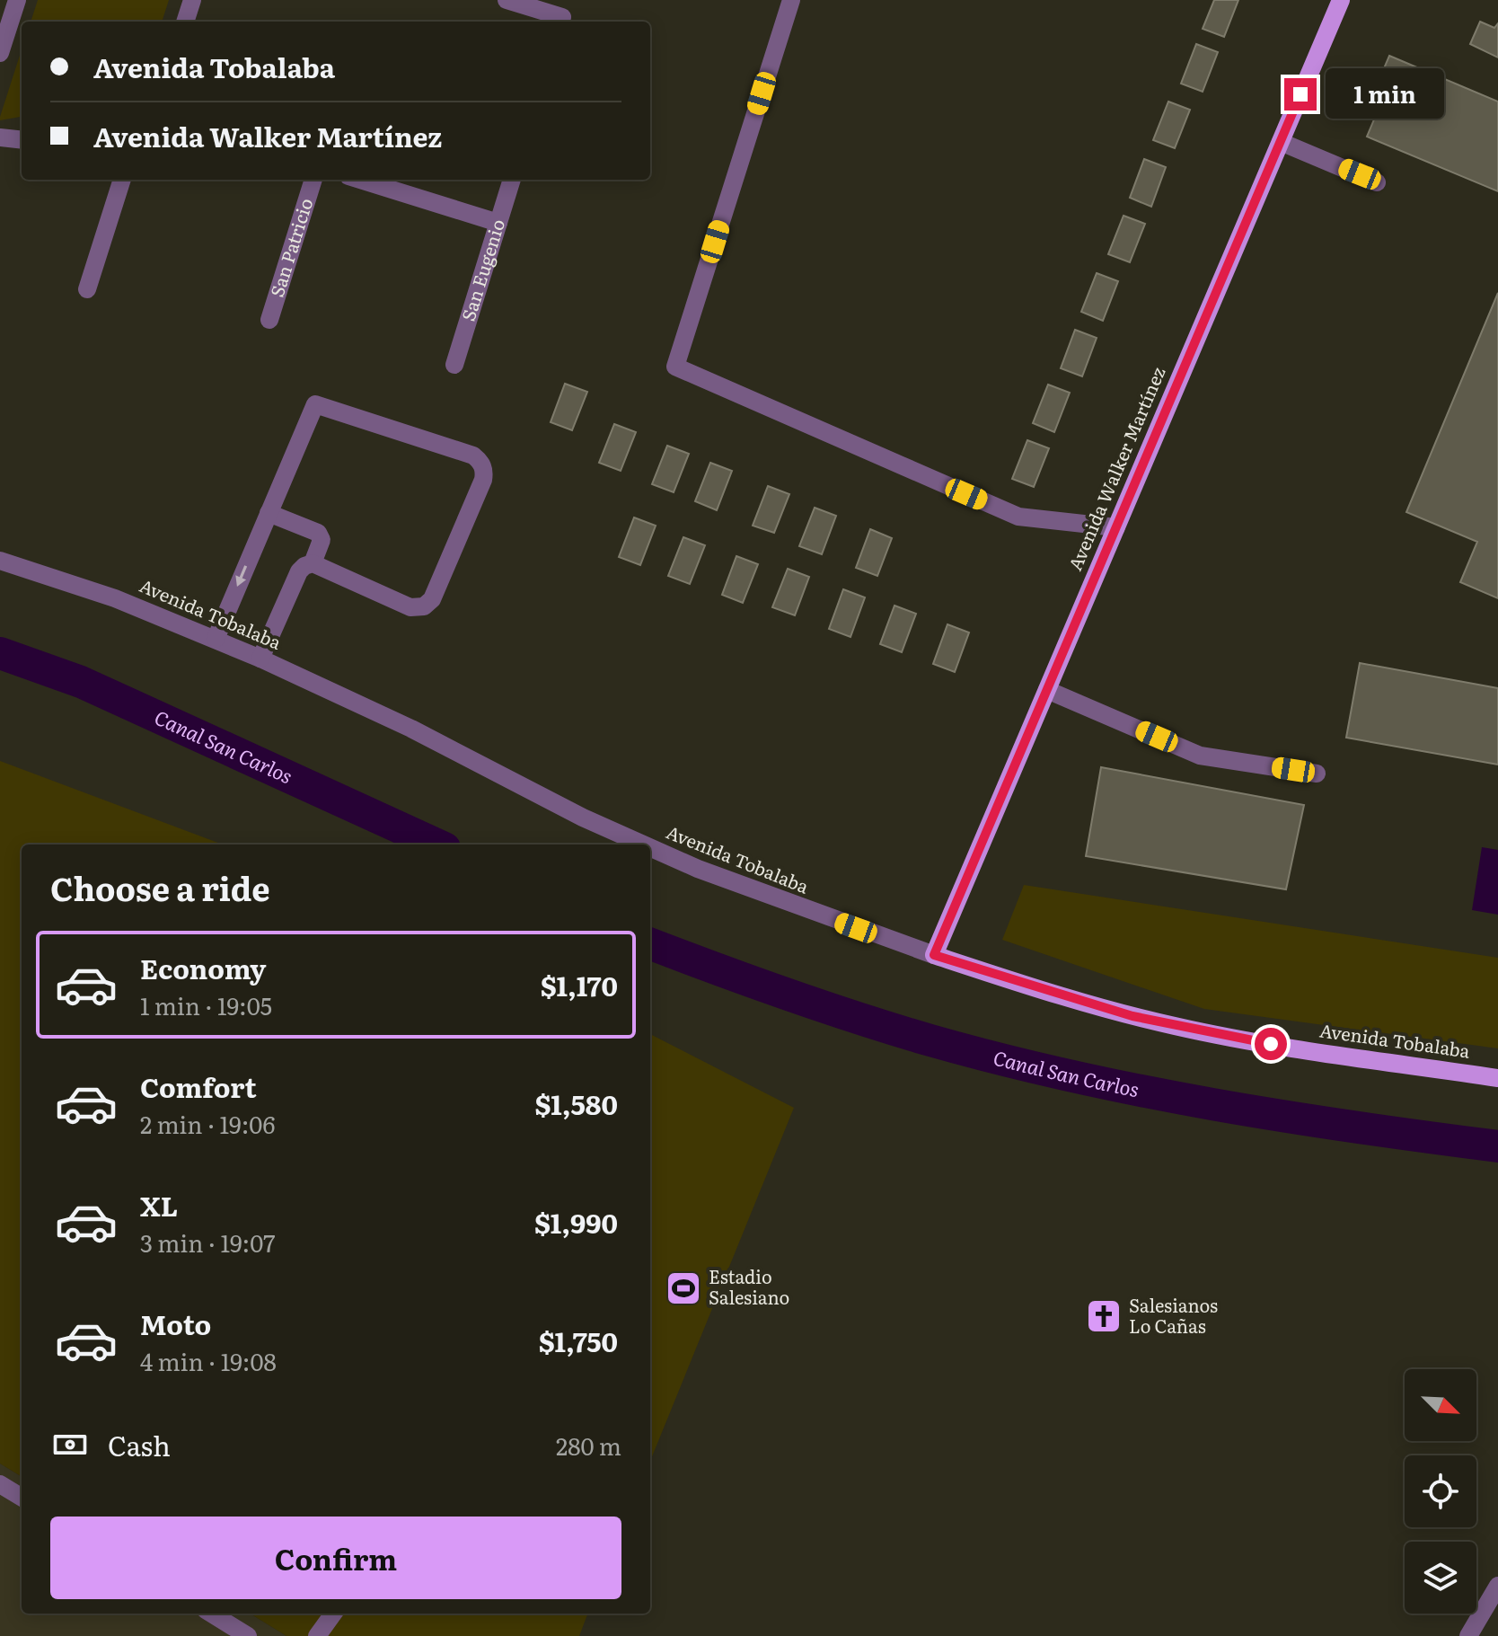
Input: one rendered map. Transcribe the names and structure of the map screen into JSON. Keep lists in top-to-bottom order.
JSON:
{
  "streets": {
    "main road": ["Avenida Walker Martínez", "Avenida Tobalaba"],
    "street": ["San Patricio", "San Eugenio"]
  },
  "crossings": [
    ["Avenida Walker Martínez", "Avenida Tobalaba"]
  ],
  "water": ["Canal San Carlos"],
  "places": {
    "sports": ["Estadio Salesiano"],
    "church": ["Salesianos Lo Cañas"]
  },
  "north": "bottom right",
  "page": {
    "banner": ["Avenida Tobalaba", "Avenida Walker Martínez"],
    "bubble": "1 min",
    "heading": "Choose a ride",
    "list": [
      {
        "name": "Economy",
        "note": "1 min · 19:05",
        "value": "$1,170"
      },
      {
        "name": "Comfort",
        "note": "2 min · 19:06",
        "value": "$1,580"
      },
      {
        "name": "XL",
        "note": "3 min · 19:07",
        "value": "$1,990"
      },
      {
        "name": "Moto",
        "note": "4 min · 19:08",
        "value": "$1,750"
      }
    ],
    "pay": ["Cash", "280 m"],
    "buttons": "Confirm"
  }
}
